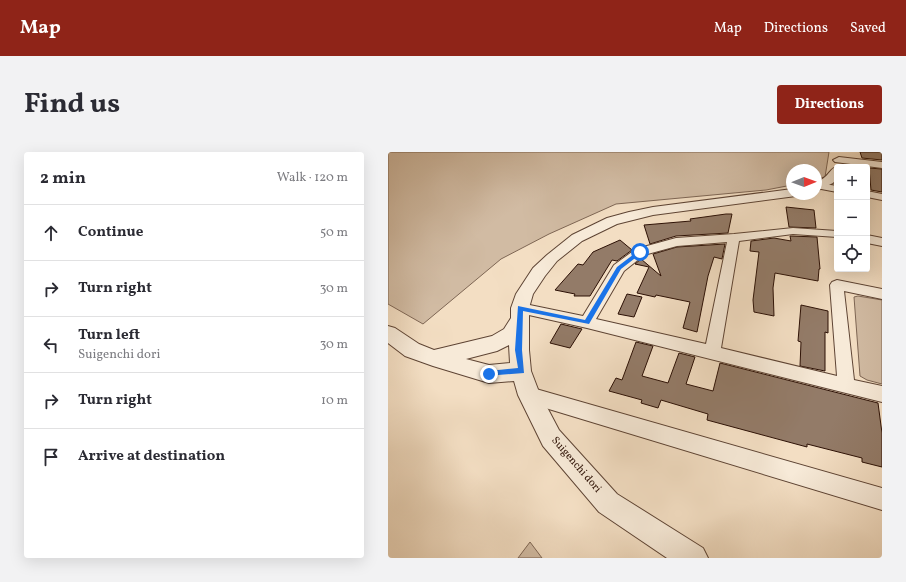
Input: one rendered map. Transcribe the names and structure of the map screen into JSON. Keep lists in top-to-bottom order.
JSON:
{
  "streets": {
    "street": ["Suigenchi dori"]
  },
  "north": "right",
  "page": {
    "header": "Map",
    "nav": ["Map", "Directions", "Saved"],
    "title": "Find us",
    "buttons": "Directions",
    "heading": ["2 min", "Walk · 120 m"],
    "map_buttons": ["+", "−"],
    "list": [
      ["Continue", "50 m"],
      ["Turn right", "30 m"],
      ["Turn left", "Suigenchi dori", "30 m"],
      ["Turn right", "10 m"],
      "Arrive at destination"
    ]
  }
}
